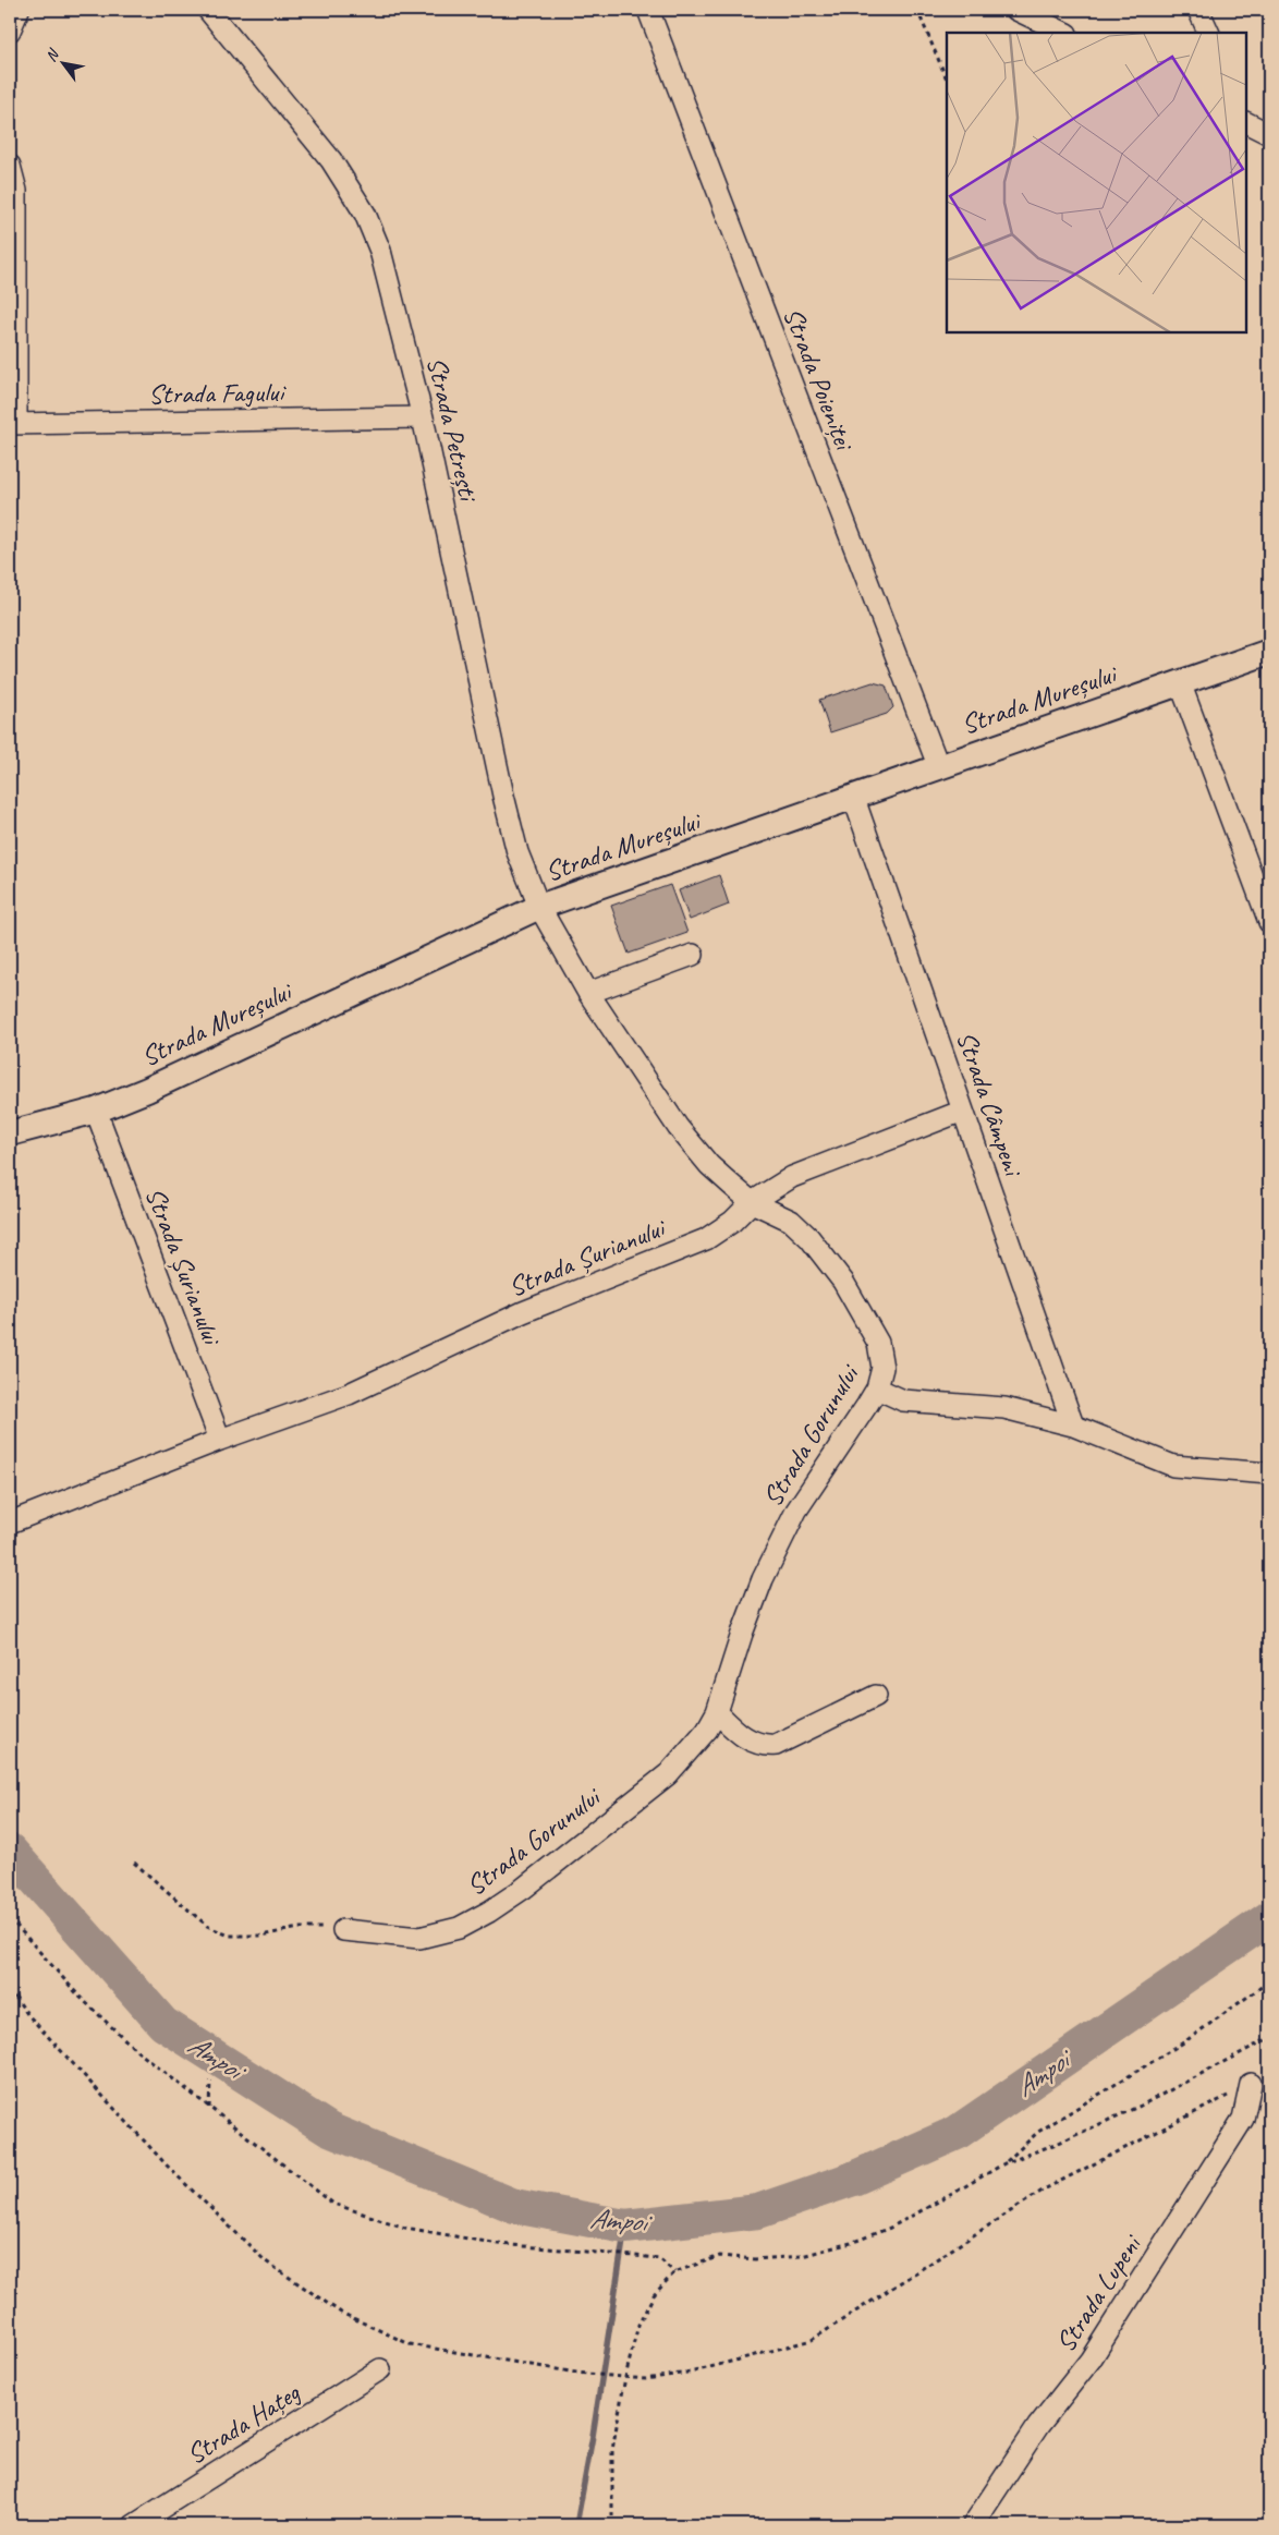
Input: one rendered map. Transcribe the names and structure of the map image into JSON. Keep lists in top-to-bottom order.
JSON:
{
  "streets": {
    "street": [
      "Strada Poieniței",
      "Strada Fagului",
      "Strada Petrești",
      "Strada Mureșului",
      "Strada Câmpeni",
      "Strada Șurianului",
      "Strada Gorunului",
      "Strada Lupeni",
      "Strada Hațeg"
    ]
  },
  "crossings": [
    ["Strada Poieniței", "Strada Mureșului"],
    ["Strada Fagului", "Strada Petrești"],
    ["Strada Petrești", "Strada Mureșului"],
    ["Strada Petrești", "Strada Gorunului"],
    ["Strada Mureșului", "Strada Câmpeni"],
    ["Strada Mureșului", "Strada Șurianului"],
    ["Strada Mureșului", "Strada Gorunului"],
    ["Strada Câmpeni", "Strada Șurianului"],
    ["Strada Șurianului", "Strada Gorunului"]
  ],
  "water": ["Ampoi"],
  "north": "top left"
}
